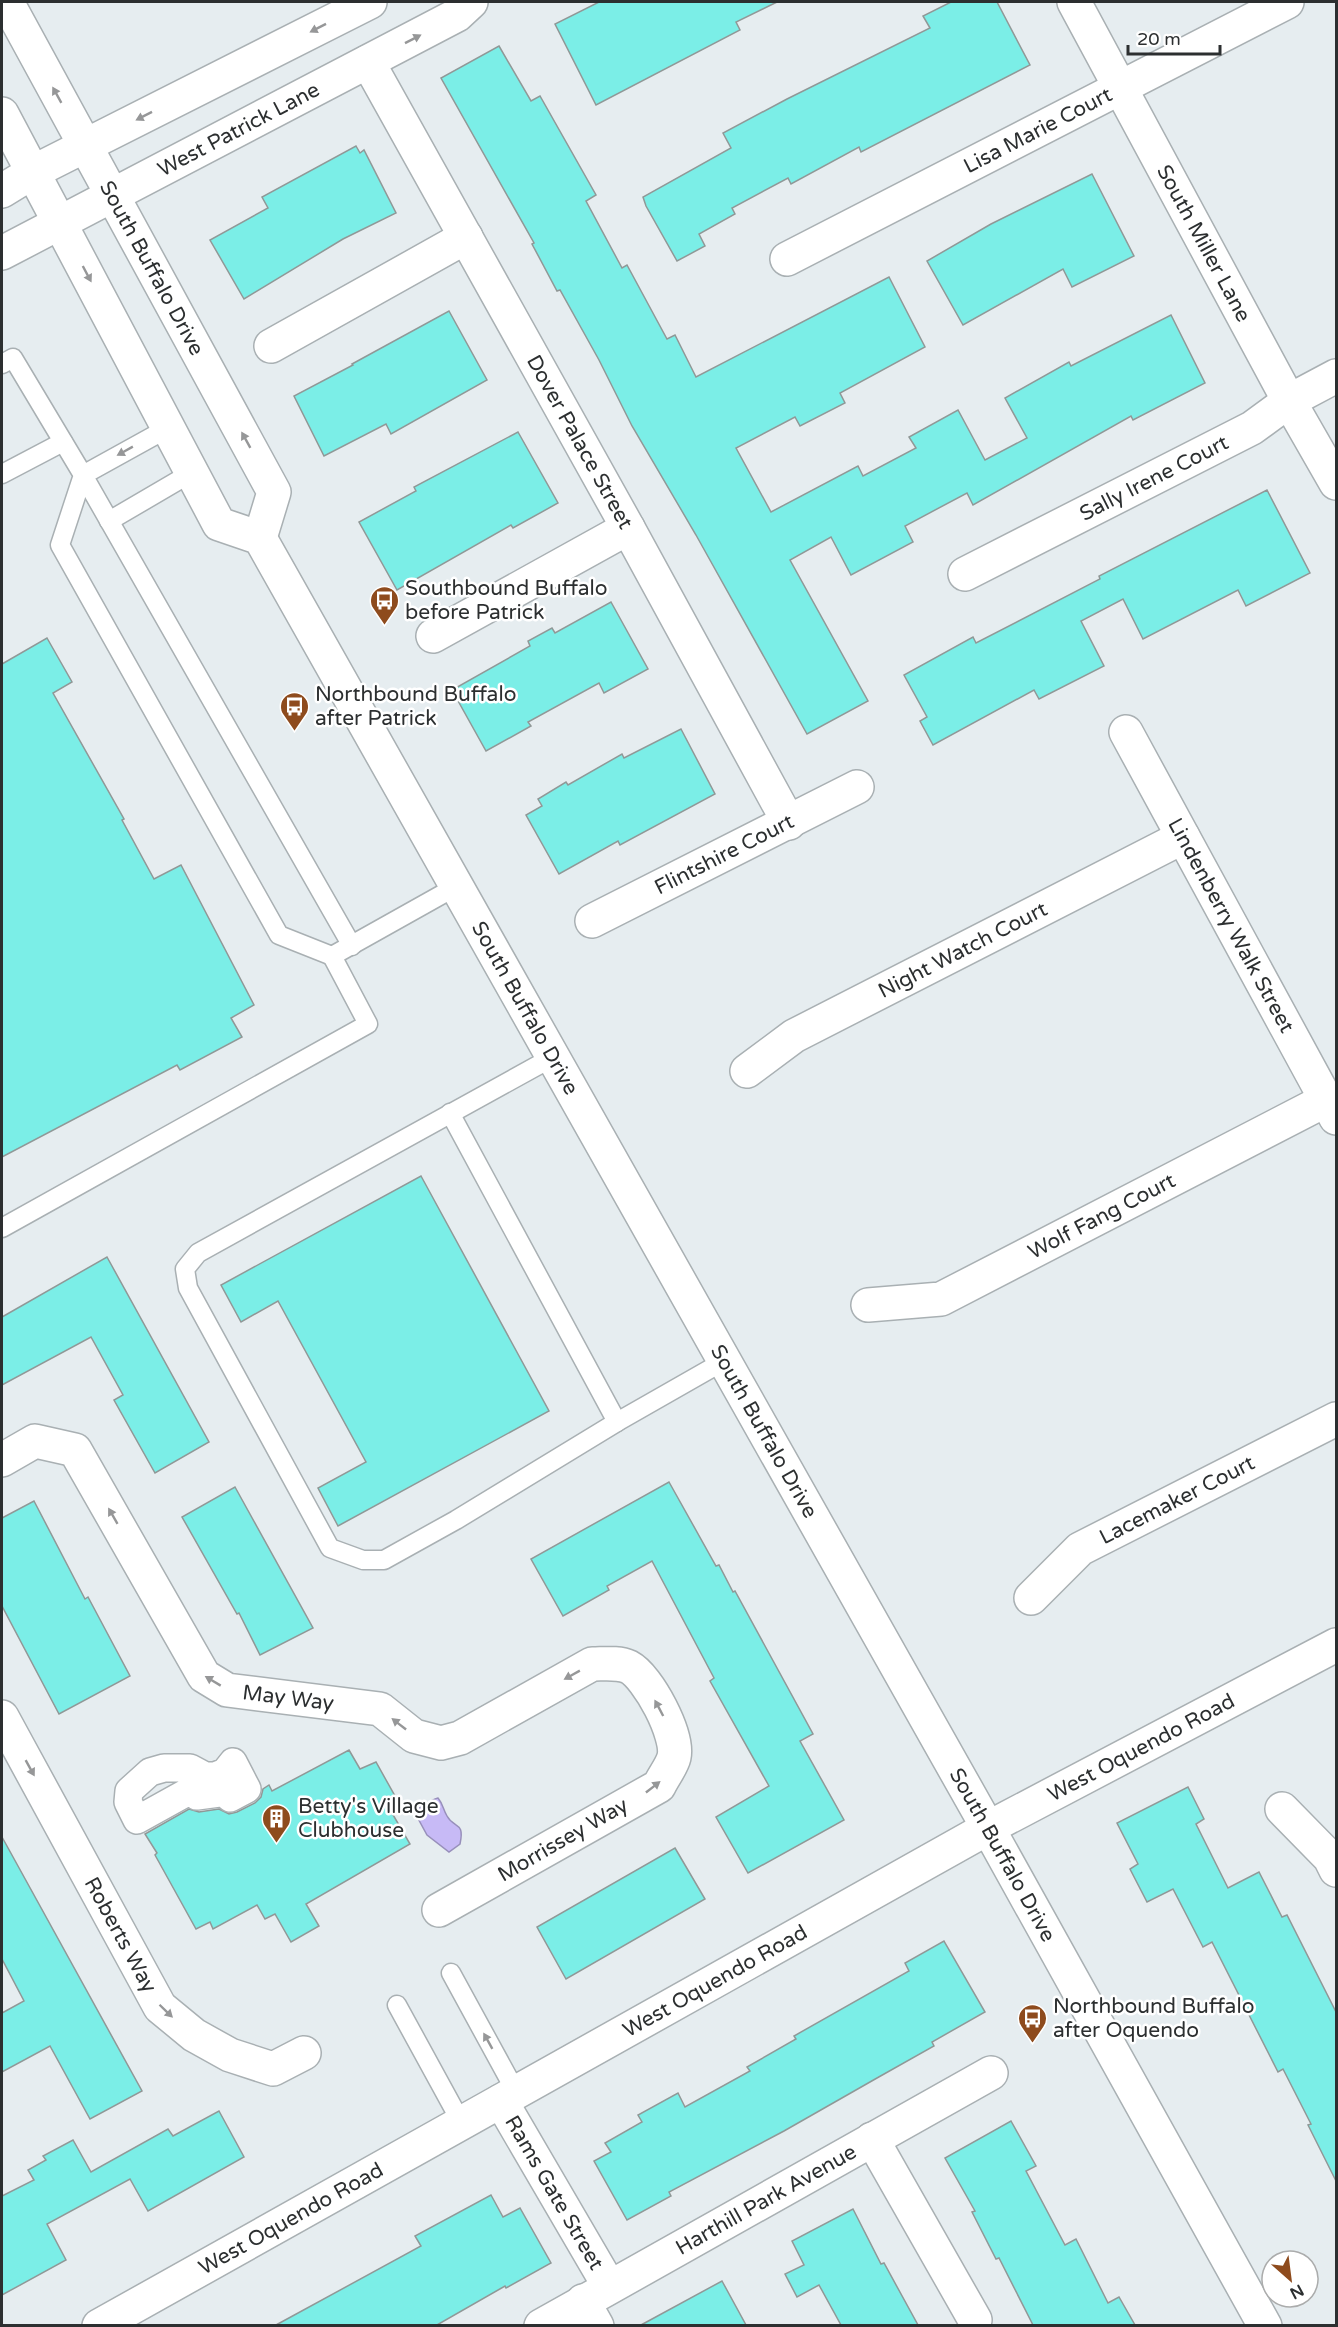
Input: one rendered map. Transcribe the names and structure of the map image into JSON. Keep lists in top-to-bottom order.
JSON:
{
  "streets": {
    "street": [
      "West Patrick Lane",
      "Lisa Marie Court",
      "South Miller Lane",
      "South Buffalo Drive",
      "Dover Palace Street",
      "Sally Irene Court",
      "Flintshire Court",
      "Lindenberry Walk Street",
      "Night Watch Court",
      "Wolf Fang Court",
      "Lacemaker Court",
      "May Way",
      "West Oquendo Road",
      "Morrissey Way",
      "Roberts Way",
      "Rams Gate Street",
      "Harthill Park Avenue"
    ]
  },
  "crossings": [
    ["West Patrick Lane", "South Buffalo Drive"],
    ["West Patrick Lane", "Dover Palace Street"],
    ["Lisa Marie Court", "South Miller Lane"],
    ["South Miller Lane", "Sally Irene Court"],
    ["South Buffalo Drive", "West Oquendo Road"],
    ["Dover Palace Street", "Flintshire Court"],
    ["Lindenberry Walk Street", "Night Watch Court"],
    ["Lindenberry Walk Street", "Wolf Fang Court"],
    ["May Way", "Morrissey Way"],
    ["West Oquendo Road", "Rams Gate Street"],
    ["Rams Gate Street", "Harthill Park Avenue"]
  ],
  "one_way": ["May Way", "Morrissey Way", "Roberts Way"],
  "places": {
    "bus stop": ["Southbound Buffalo before Patrick", "Northbound Buffalo after Patrick", "Northbound Buffalo after Oquendo"],
    "building": ["Betty's Village Clubhouse"]
  },
  "scale_bar": "20 m",
  "north": "bottom right"
}
